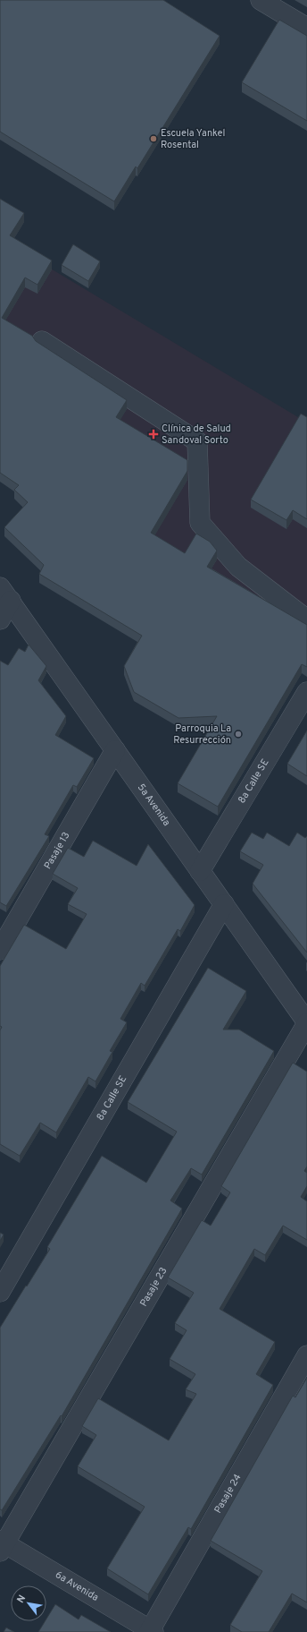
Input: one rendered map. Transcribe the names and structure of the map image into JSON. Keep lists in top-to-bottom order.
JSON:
{
  "streets": {
    "street": [
      "8a Calle SE",
      "5a Avenida",
      "Pasaje 13",
      "Pasaje 23",
      "Pasaje 24",
      "6a Avenida"
    ]
  },
  "crossings": [
    ["8a Calle SE", "5a Avenida"],
    ["5a Avenida", "Pasaje 13"],
    ["5a Avenida", "Pasaje 23"],
    ["Pasaje 23", "6a Avenida"],
    ["Pasaje 24", "6a Avenida"]
  ],
  "places": {
    "other": ["Escuela Yankel Rosental", "Parroquia La Resurrección"],
    "health": ["Clínica de Salud Sandoval Sorto"]
  },
  "north": "top left"
}
